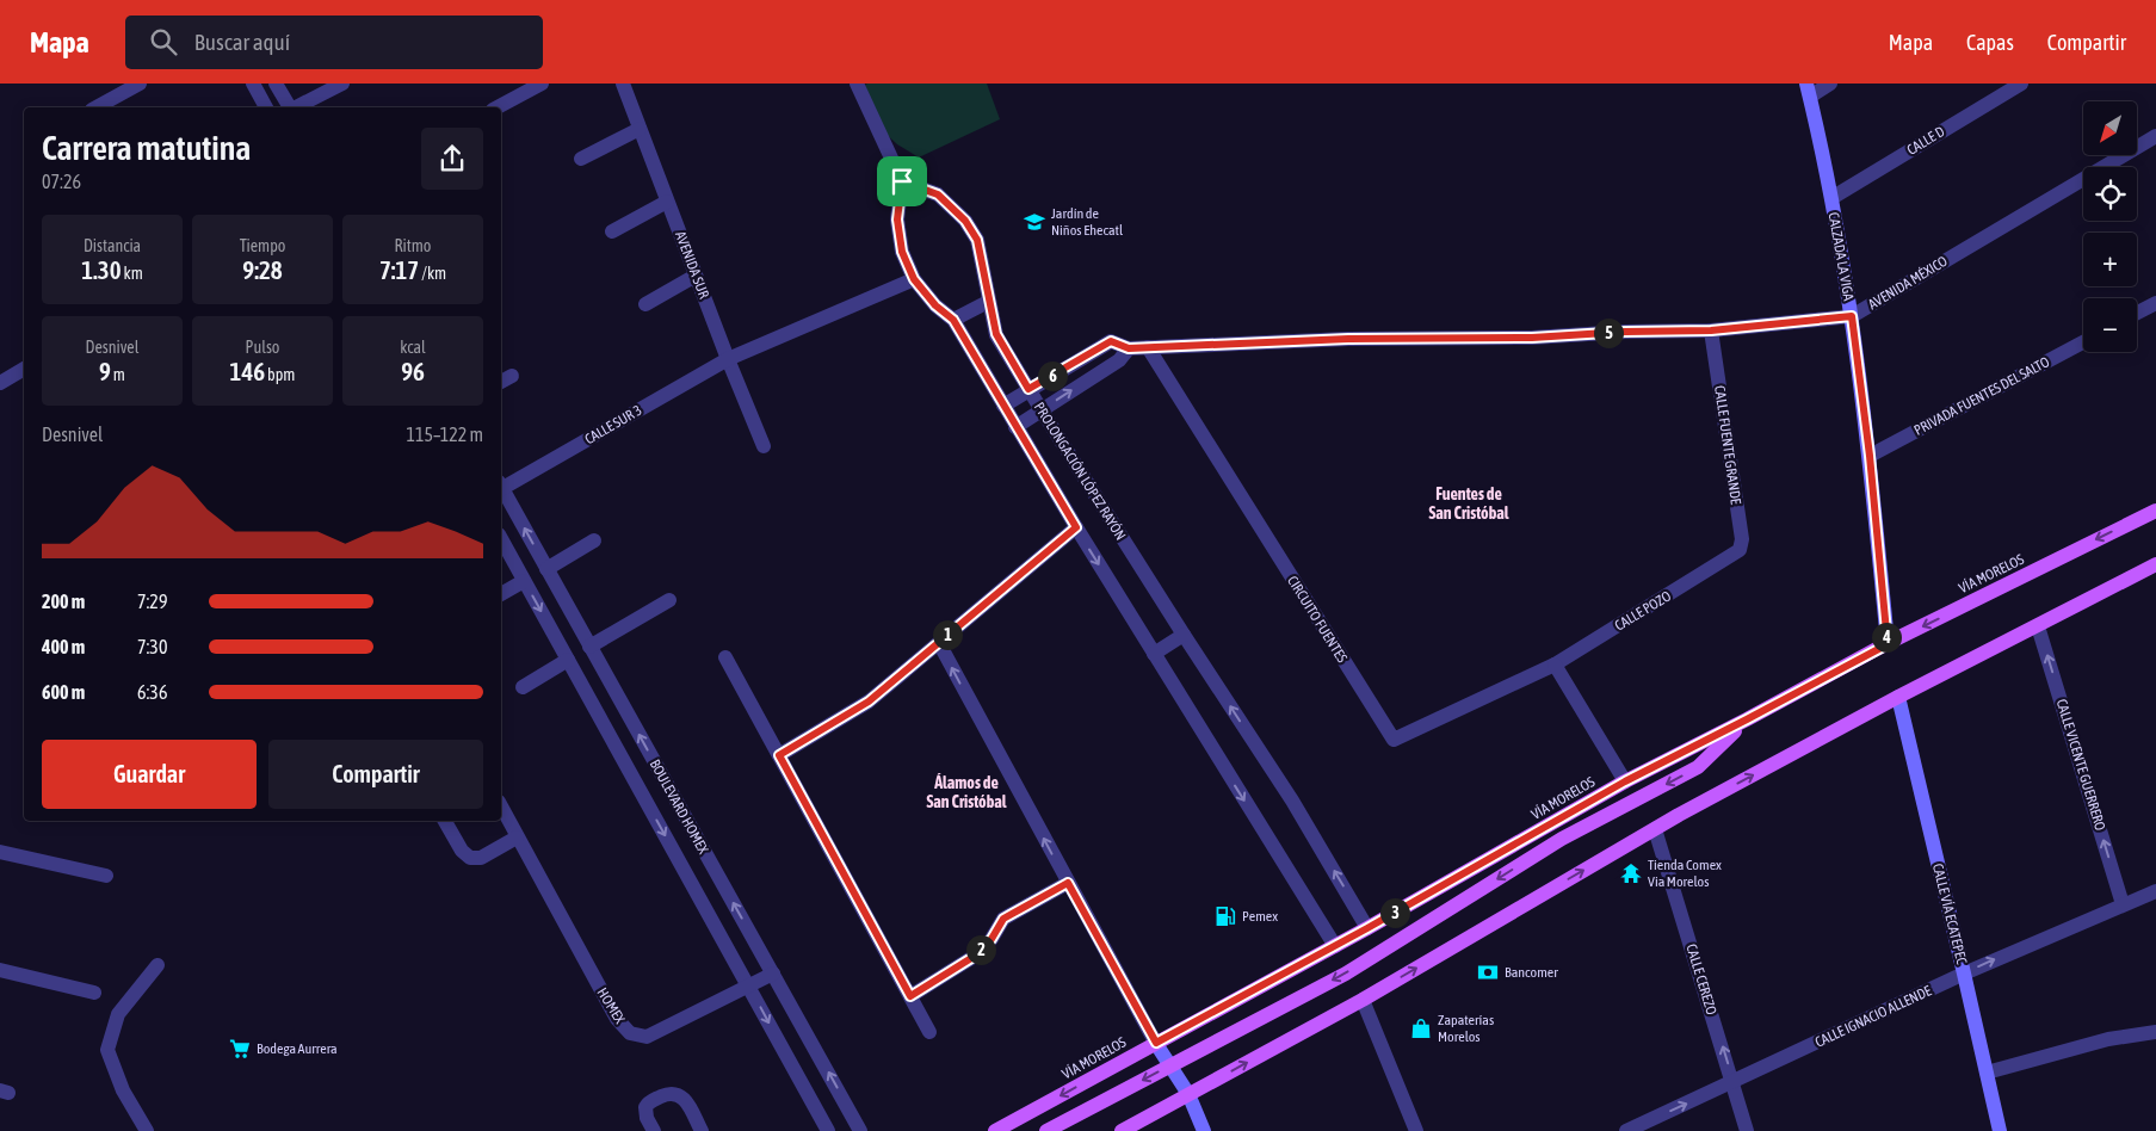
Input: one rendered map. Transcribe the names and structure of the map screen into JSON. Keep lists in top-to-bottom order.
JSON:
{
  "streets": {
    "main road": ["CALZADA LA VIGA", "VÍA MORELOS", "CALLE VÍA ECATEPEC"],
    "street": [
      "CALLE D",
      "AVENIDA SUR",
      "AVENIDA MÉXICO",
      "PRIVADA FUENTES DEL SALTO",
      "CALLE SUR 3",
      "CALLE FUENTE GRANDE",
      "PROLONGACIÓN LÓPEZ RAYÓN",
      "CALLE POZO",
      "CIRCUITO FUENTES",
      "CALLE VICENTE GUERRERO",
      "BOULEVARD HOMEX",
      "CALLE CEREZO",
      "HOMEX",
      "CALLE IGNACIO ALLENDE"
    ]
  },
  "crossings": [
    ["CALLE D", "CALZADA LA VIGA"],
    ["CALZADA LA VIGA", "AVENIDA MÉXICO"],
    ["CALZADA LA VIGA", "PRIVADA FUENTES DEL SALTO"],
    ["CALZADA LA VIGA", "VÍA MORELOS"],
    ["AVENIDA SUR", "CALLE SUR 3"],
    ["AVENIDA MÉXICO", "CALLE FUENTE GRANDE"],
    ["AVENIDA MÉXICO", "PROLONGACIÓN LÓPEZ RAYÓN"],
    ["AVENIDA MÉXICO", "CIRCUITO FUENTES"],
    ["CALLE SUR 3", "PROLONGACIÓN LÓPEZ RAYÓN"],
    ["CALLE FUENTE GRANDE", "CALLE POZO"],
    ["PROLONGACIÓN LÓPEZ RAYÓN", "VÍA MORELOS"],
    ["CALLE POZO", "CIRCUITO FUENTES"],
    ["CALLE VICENTE GUERRERO", "CALLE IGNACIO ALLENDE"],
    ["BOULEVARD HOMEX", "HOMEX"],
    ["CALLE VÍA ECATEPEC", "CALLE IGNACIO ALLENDE"],
    ["CALLE CEREZO", "CALLE IGNACIO ALLENDE"]
  ],
  "one_way": ["CALLE VICENTE GUERRERO", "CALLE CEREZO"],
  "districts": ["Fuentes de San Cristóbal", "Álamos de San Cristóbal"],
  "places": {
    "school or university": ["Jardín de Niños Ehecatl"],
    "temple": ["Tienda Comex Via Morelos"],
    "fuel station": ["Pemex"],
    "bank": ["Bancomer"],
    "shop": ["Zapaterías Morelos"],
    "supermarket": ["Bodega Aurrera"]
  },
  "north": "bottom left",
  "page": {
    "header": "Mapa",
    "search": "Buscar aquí",
    "nav": ["Mapa", "Capas", "Compartir"],
    "map_buttons": ["+", "−"],
    "heading": ["Carrera matutina", "07:26"],
    "stats": [
      ["Distancia", "1.30 km"],
      ["Tiempo", "9:28"],
      ["Ritmo", "7:17 /km"],
      ["Desnivel", "9 m"],
      ["Pulso", "146 bpm"],
      ["kcal", "96"]
    ],
    "pins": [
      "5",
      "6",
      "1",
      "4",
      "3",
      "2"
    ],
    "chart": ["Desnivel", "115–122 m"],
    "list": [
      {
        "name": "200 m",
        "note": "7:29"
      },
      {
        "name": "400 m",
        "note": "7:30"
      },
      {
        "name": "600 m",
        "note": "6:36"
      }
    ],
    "buttons": ["Guardar", "Compartir"]
  }
}
